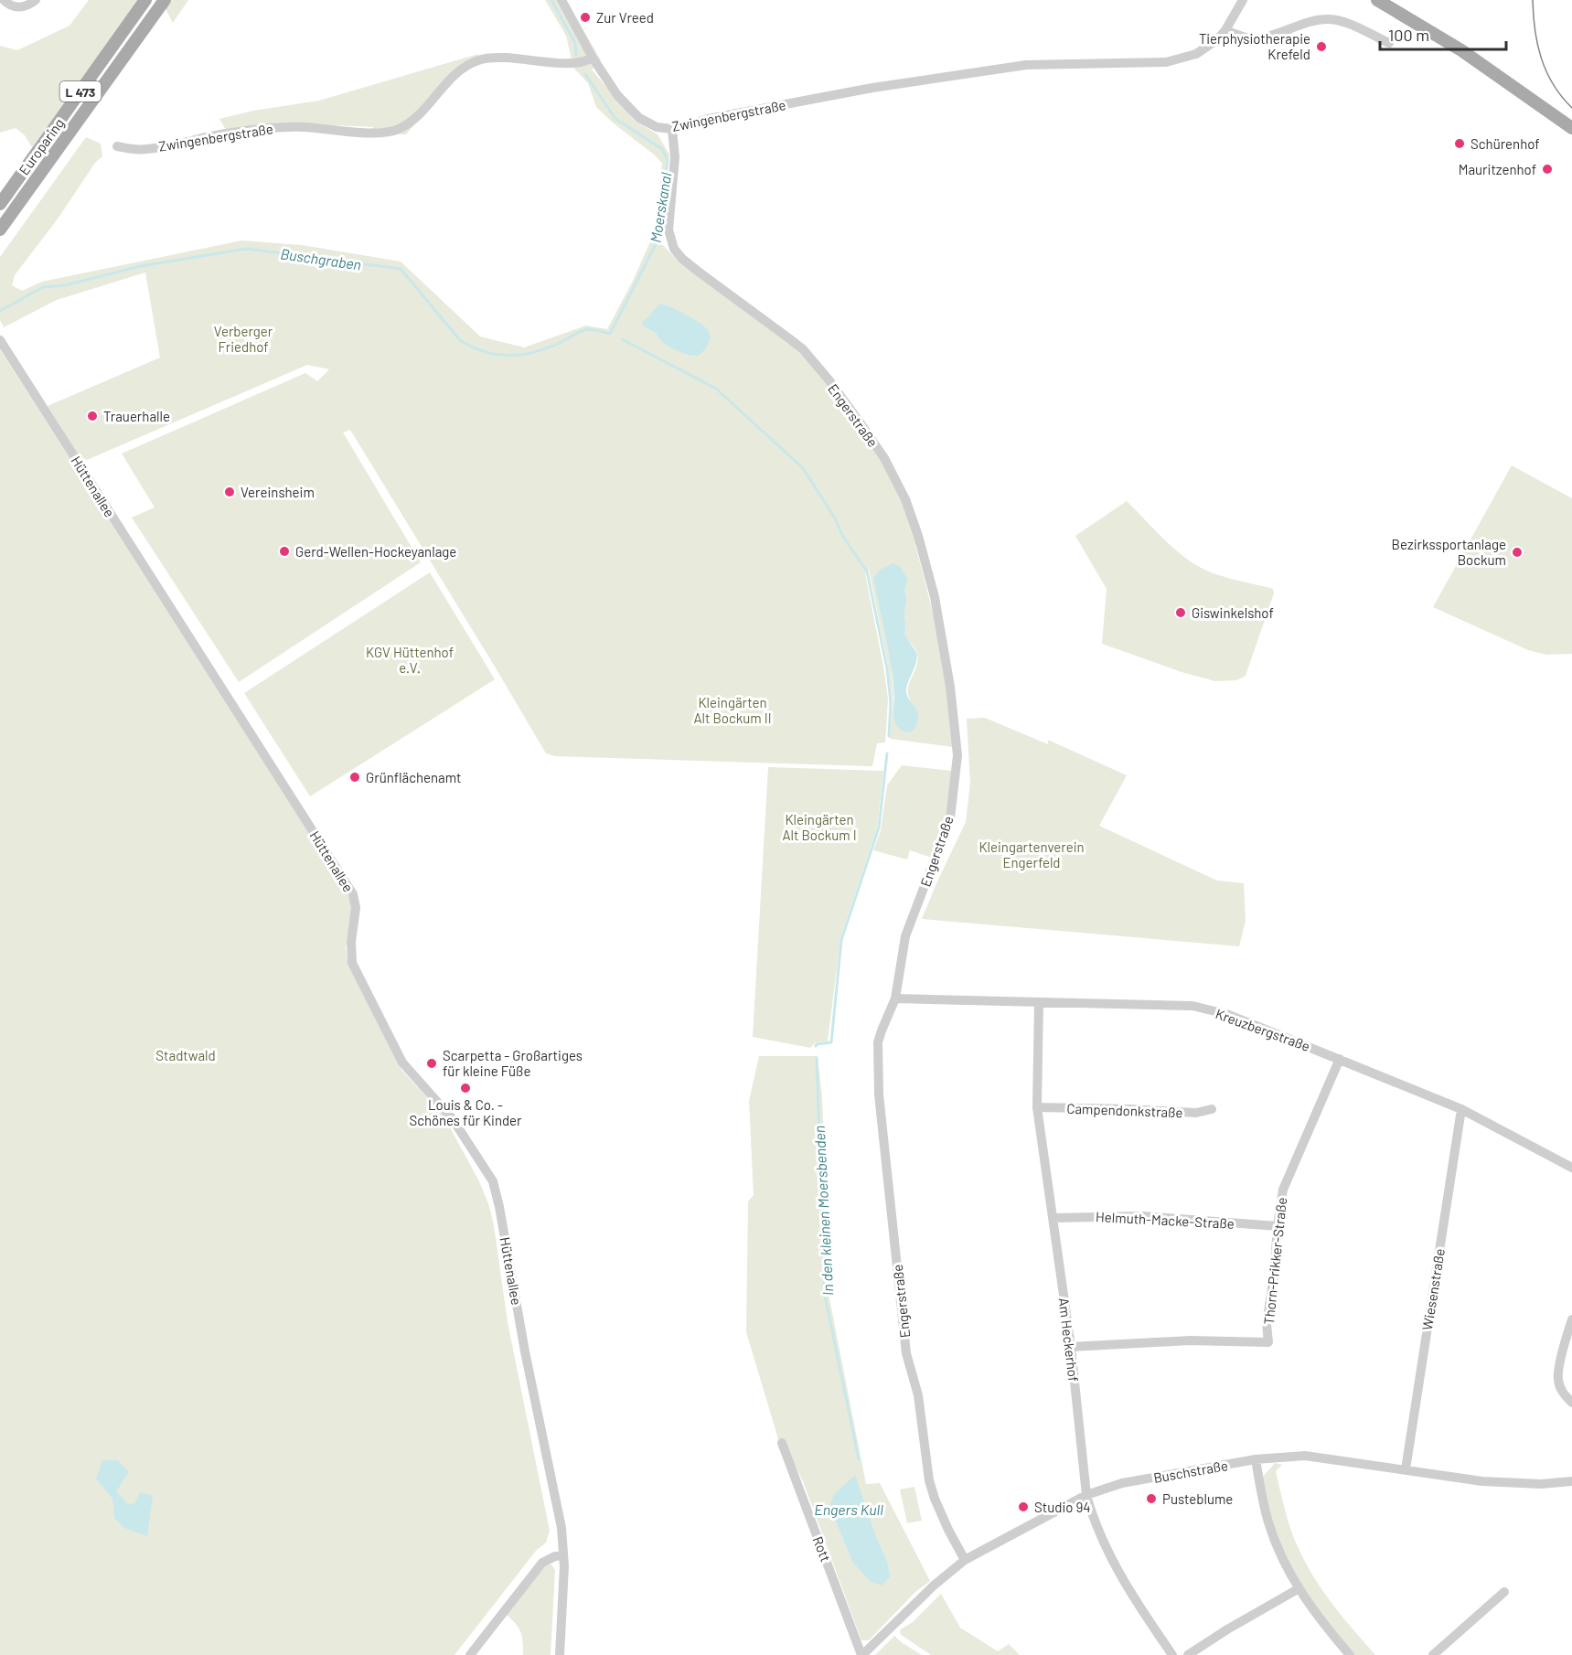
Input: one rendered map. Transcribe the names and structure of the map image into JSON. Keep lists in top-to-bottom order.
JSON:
{
  "streets": {
    "main road": ["L 473", "Europaring"],
    "street": [
      "Zwingenbergstraße",
      "Engerstraße",
      "Hüttenallee",
      "Kreuzbergstraße",
      "Campendonkstraße",
      "Helmuth-Macke-Straße",
      "Thorn-Prikker-Straße",
      "Wiesenstraße",
      "Am Heckerhof",
      "Buschstraße",
      "Rott"
    ]
  },
  "crossings": [
    ["Zwingenbergstraße", "Engerstraße"],
    ["Engerstraße", "Kreuzbergstraße"],
    ["Engerstraße", "Buschstraße"],
    ["Kreuzbergstraße", "Thorn-Prikker-Straße"],
    ["Kreuzbergstraße", "Wiesenstraße"],
    ["Kreuzbergstraße", "Am Heckerhof"],
    ["Campendonkstraße", "Am Heckerhof"],
    ["Helmuth-Macke-Straße", "Thorn-Prikker-Straße"],
    ["Helmuth-Macke-Straße", "Am Heckerhof"],
    ["Thorn-Prikker-Straße", "Am Heckerhof"],
    ["Wiesenstraße", "Buschstraße"],
    ["Am Heckerhof", "Buschstraße"],
    ["Buschstraße", "Rott"]
  ],
  "water": [
    "Moerskanal",
    "Buschgraben",
    "In den kleinen Moersbenden",
    "Engers Kull"
  ],
  "parks": [
    "Verberger Friedhof",
    "KGV Hüttenhof e.V.",
    "Kleingärten Alt Bockum II",
    "Kleingärten Alt Bockum I",
    "Kleingartenverein Engerfeld",
    "Stadtwald"
  ],
  "places": [
    "Zur Vreed",
    "Tierphysiotherapie Krefeld",
    "Schürenhof",
    "Mauritzenhof",
    "Trauerhalle",
    "Vereinsheim",
    "Gerd-Wellen-Hockeyanlage",
    "Bezirkssportanlage Bockum",
    "Giswinkelshof",
    "Grünflächenamt",
    "Scarpetta - Großartiges für kleine Füße",
    "Louis & Co. - Schönes für Kinder",
    "Pusteblume",
    "Studio 94"
  ],
  "scale_bar": "100 m"
}
